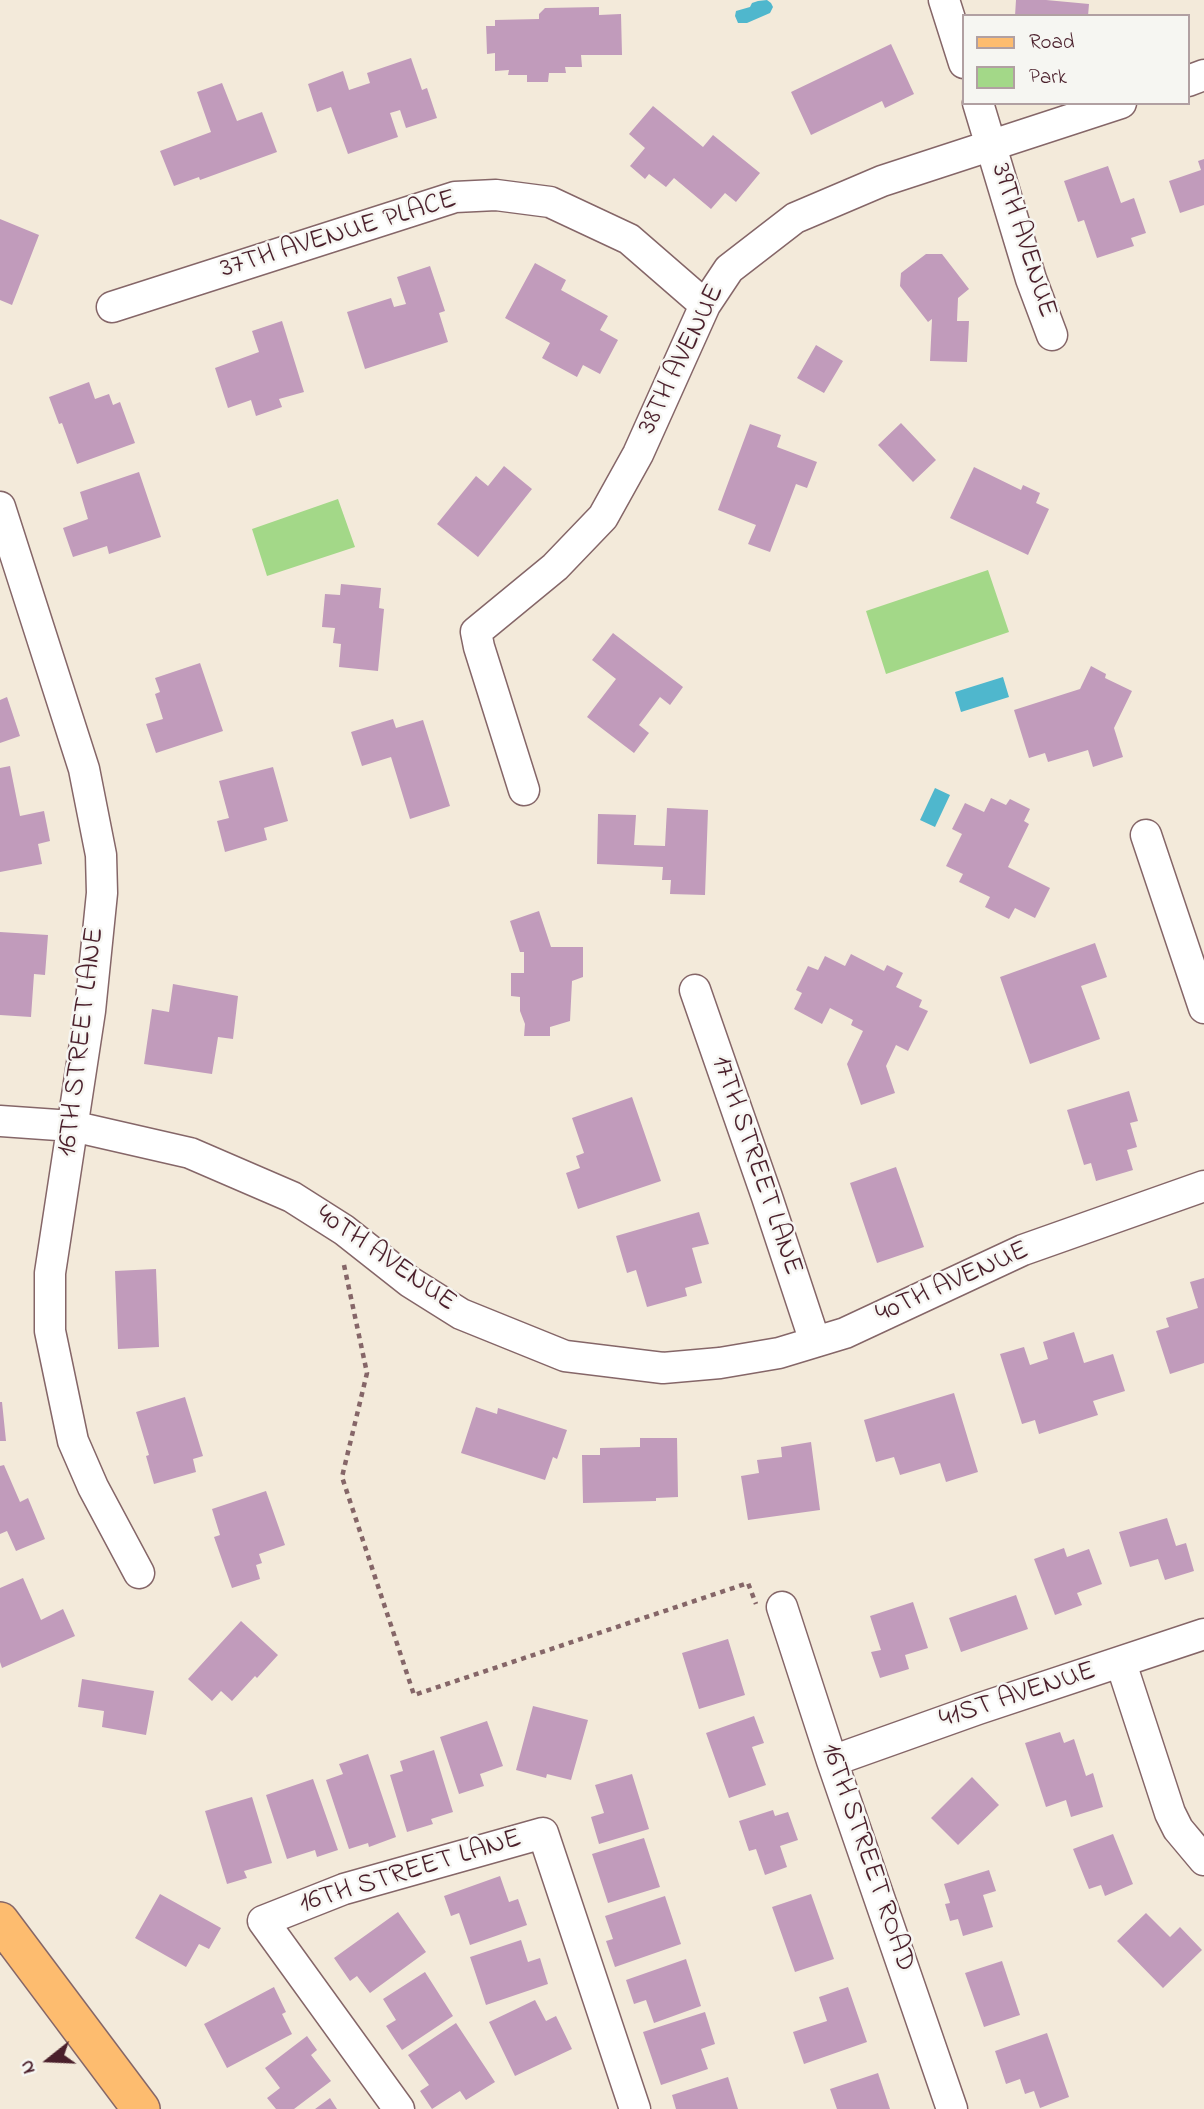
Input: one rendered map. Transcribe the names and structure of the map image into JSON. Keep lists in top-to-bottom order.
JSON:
{
  "streets": {
    "street": [
      "37TH AVENUE PLACE",
      "39TH AVENUE",
      "38TH AVENUE",
      "16TH STREET LANE",
      "17TH STREET LANE",
      "40TH AVENUE",
      "41ST AVENUE",
      "16TH STREET ROAD"
    ]
  },
  "crossings": [
    ["37TH AVENUE PLACE", "38TH AVENUE"],
    ["39TH AVENUE", "38TH AVENUE"],
    ["16TH STREET LANE", "40TH AVENUE"],
    ["17TH STREET LANE", "40TH AVENUE"],
    ["41ST AVENUE", "16TH STREET ROAD"]
  ],
  "legend": ["Road", "Park"],
  "north": "left"
}
